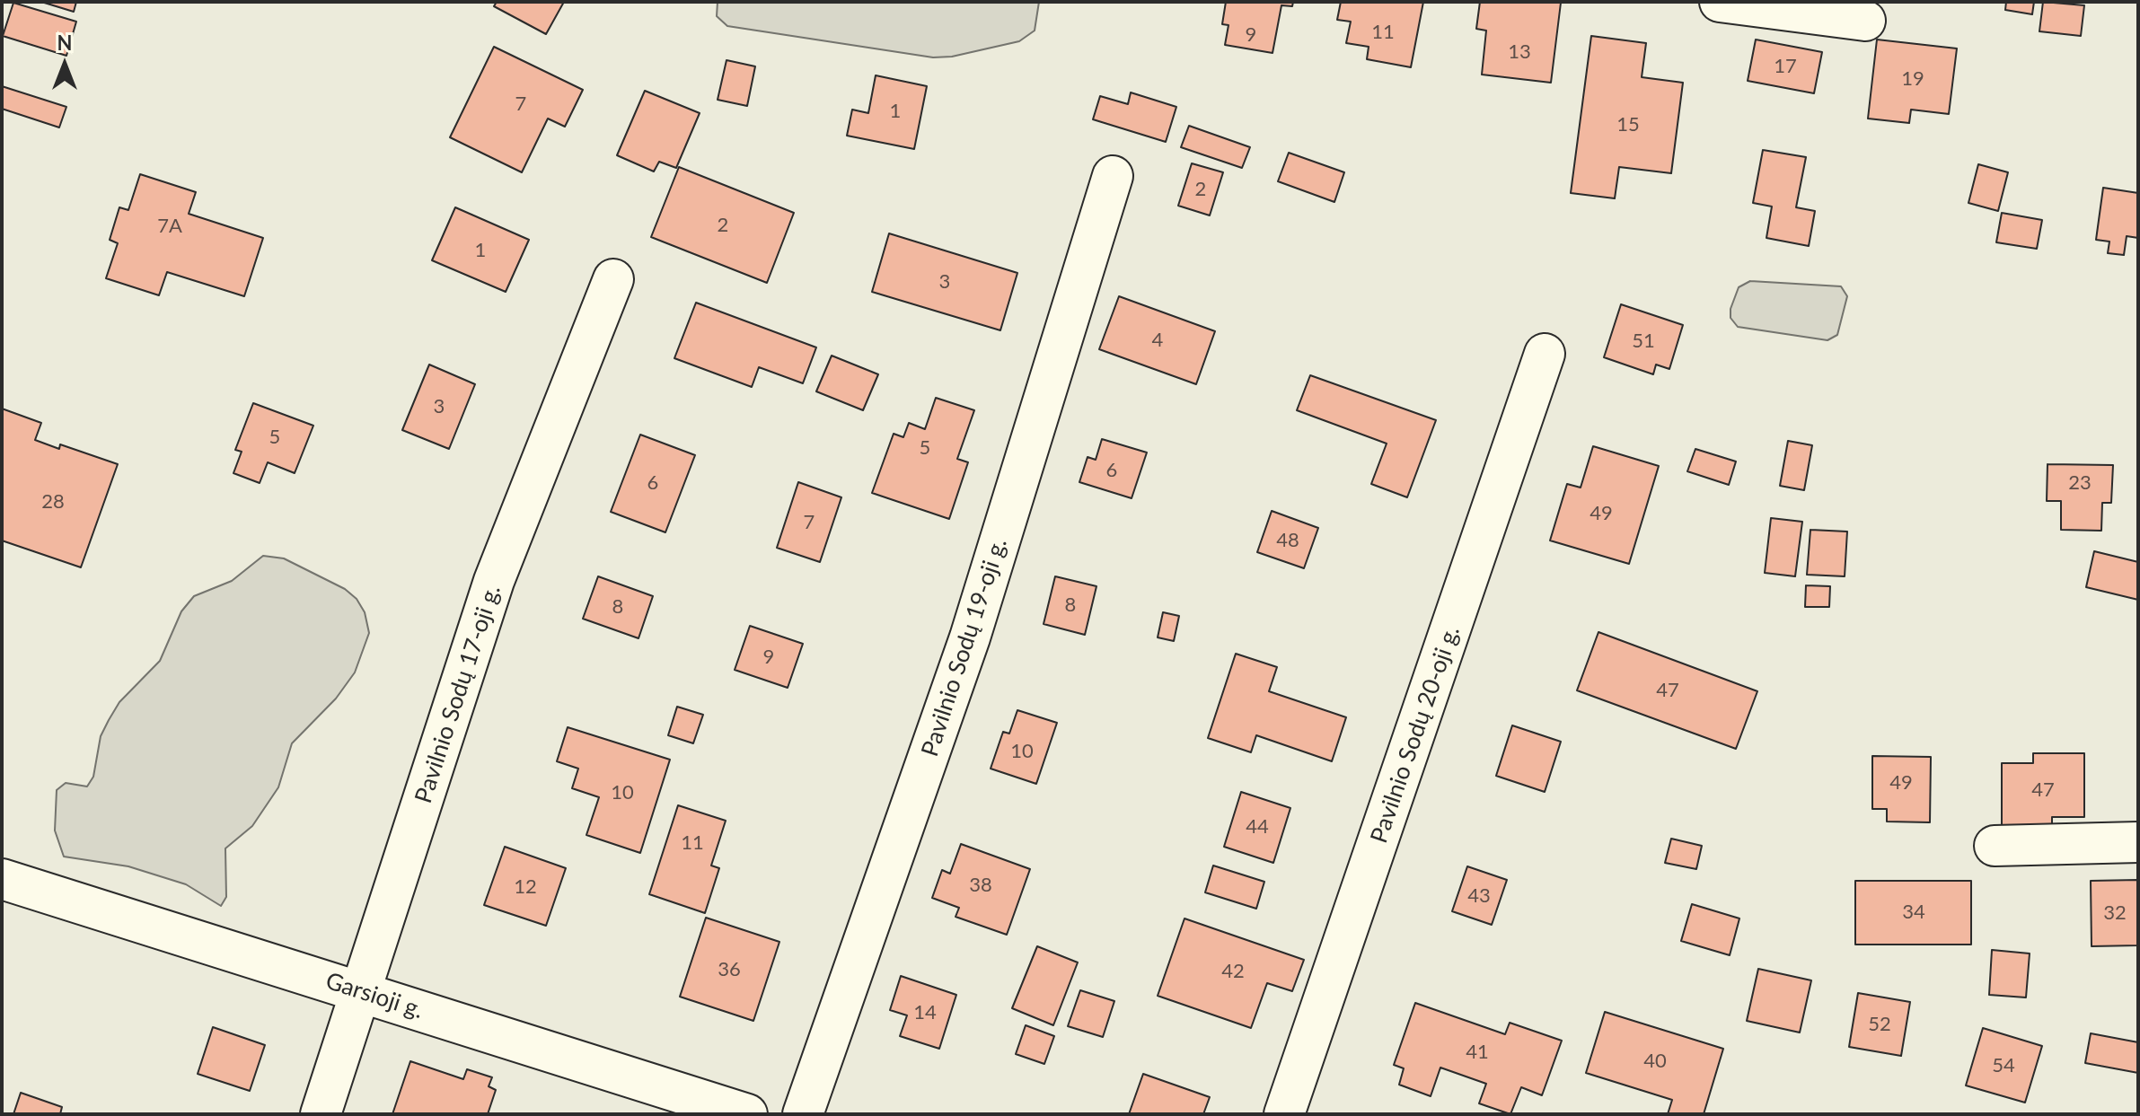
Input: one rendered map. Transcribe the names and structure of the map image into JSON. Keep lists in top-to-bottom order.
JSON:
{
  "streets": {
    "street": [
      "Pavilnio Sodų 19-oji g.",
      "Pavilnio Sodų 17-oji g.",
      "Pavilnio Sodų 20-oji g.",
      "Garsioji g."
    ]
  },
  "crossings": [
    ["Pavilnio Sodų 17-oji g.", "Garsioji g."]
  ],
  "house_numbers": [
    "11",
    "9",
    "13",
    "17",
    "19",
    "7",
    "1",
    "15",
    "2",
    "2",
    "7A",
    "1",
    "3",
    "4",
    "51",
    "3",
    "5",
    "5",
    "6",
    "6",
    "23",
    "28",
    "49",
    "7",
    "48",
    "8",
    "8",
    "9",
    "47",
    "10",
    "49",
    "47",
    "10",
    "44",
    "11",
    "38",
    "12",
    "43",
    "34",
    "32",
    "36",
    "42",
    "14",
    "52",
    "41",
    "40",
    "54"
  ],
  "north": "top"
}
